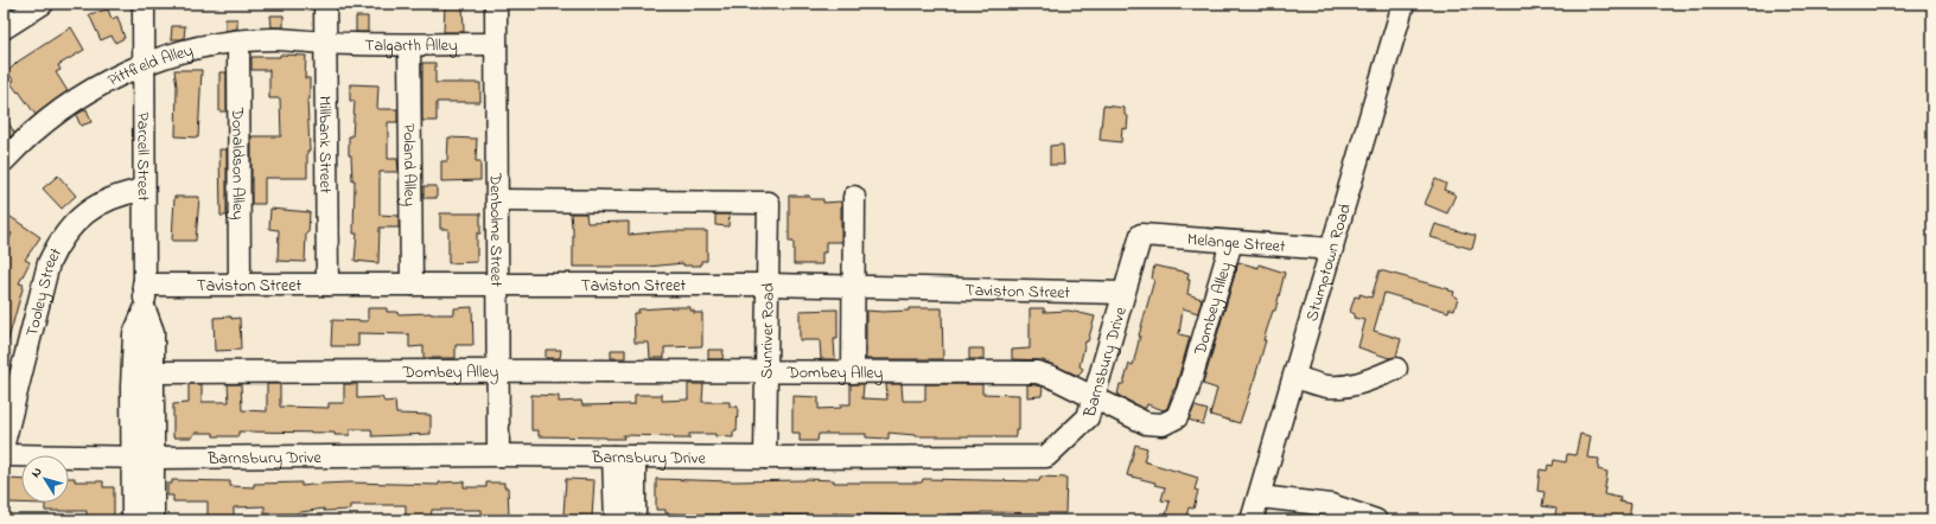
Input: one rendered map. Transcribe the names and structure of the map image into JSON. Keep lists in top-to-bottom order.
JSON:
{
  "streets": {
    "street": [
      "Talgarth Alley",
      "Pittfield Alley",
      "Millbank Street",
      "Parcell Street",
      "Donaldson Alley",
      "Poland Alley",
      "Denbolme Street",
      "Melange Street",
      "Stumptown Road",
      "Taviston Street",
      "Tooley Street",
      "Dombey Alley",
      "Sunriver Road",
      "Barnsbury Drive"
    ]
  },
  "crossings": [
    ["Talgarth Alley", "Pittfield Alley"],
    ["Talgarth Alley", "Millbank Street"],
    ["Talgarth Alley", "Poland Alley"],
    ["Talgarth Alley", "Denbolme Street"],
    ["Pittfield Alley", "Millbank Street"],
    ["Pittfield Alley", "Parcell Street"],
    ["Pittfield Alley", "Donaldson Alley"],
    ["Millbank Street", "Taviston Street"],
    ["Parcell Street", "Taviston Street"],
    ["Parcell Street", "Tooley Street"],
    ["Parcell Street", "Dombey Alley"],
    ["Parcell Street", "Barnsbury Drive"],
    ["Donaldson Alley", "Taviston Street"],
    ["Poland Alley", "Taviston Street"],
    ["Denbolme Street", "Taviston Street"],
    ["Denbolme Street", "Dombey Alley"],
    ["Denbolme Street", "Sunriver Road"],
    ["Denbolme Street", "Barnsbury Drive"],
    ["Melange Street", "Stumptown Road"],
    ["Melange Street", "Dombey Alley"],
    ["Melange Street", "Barnsbury Drive"],
    ["Taviston Street", "Sunriver Road"],
    ["Taviston Street", "Barnsbury Drive"],
    ["Dombey Alley", "Sunriver Road"],
    ["Dombey Alley", "Barnsbury Drive"],
    ["Sunriver Road", "Barnsbury Drive"]
  ],
  "north": "top left"
}
